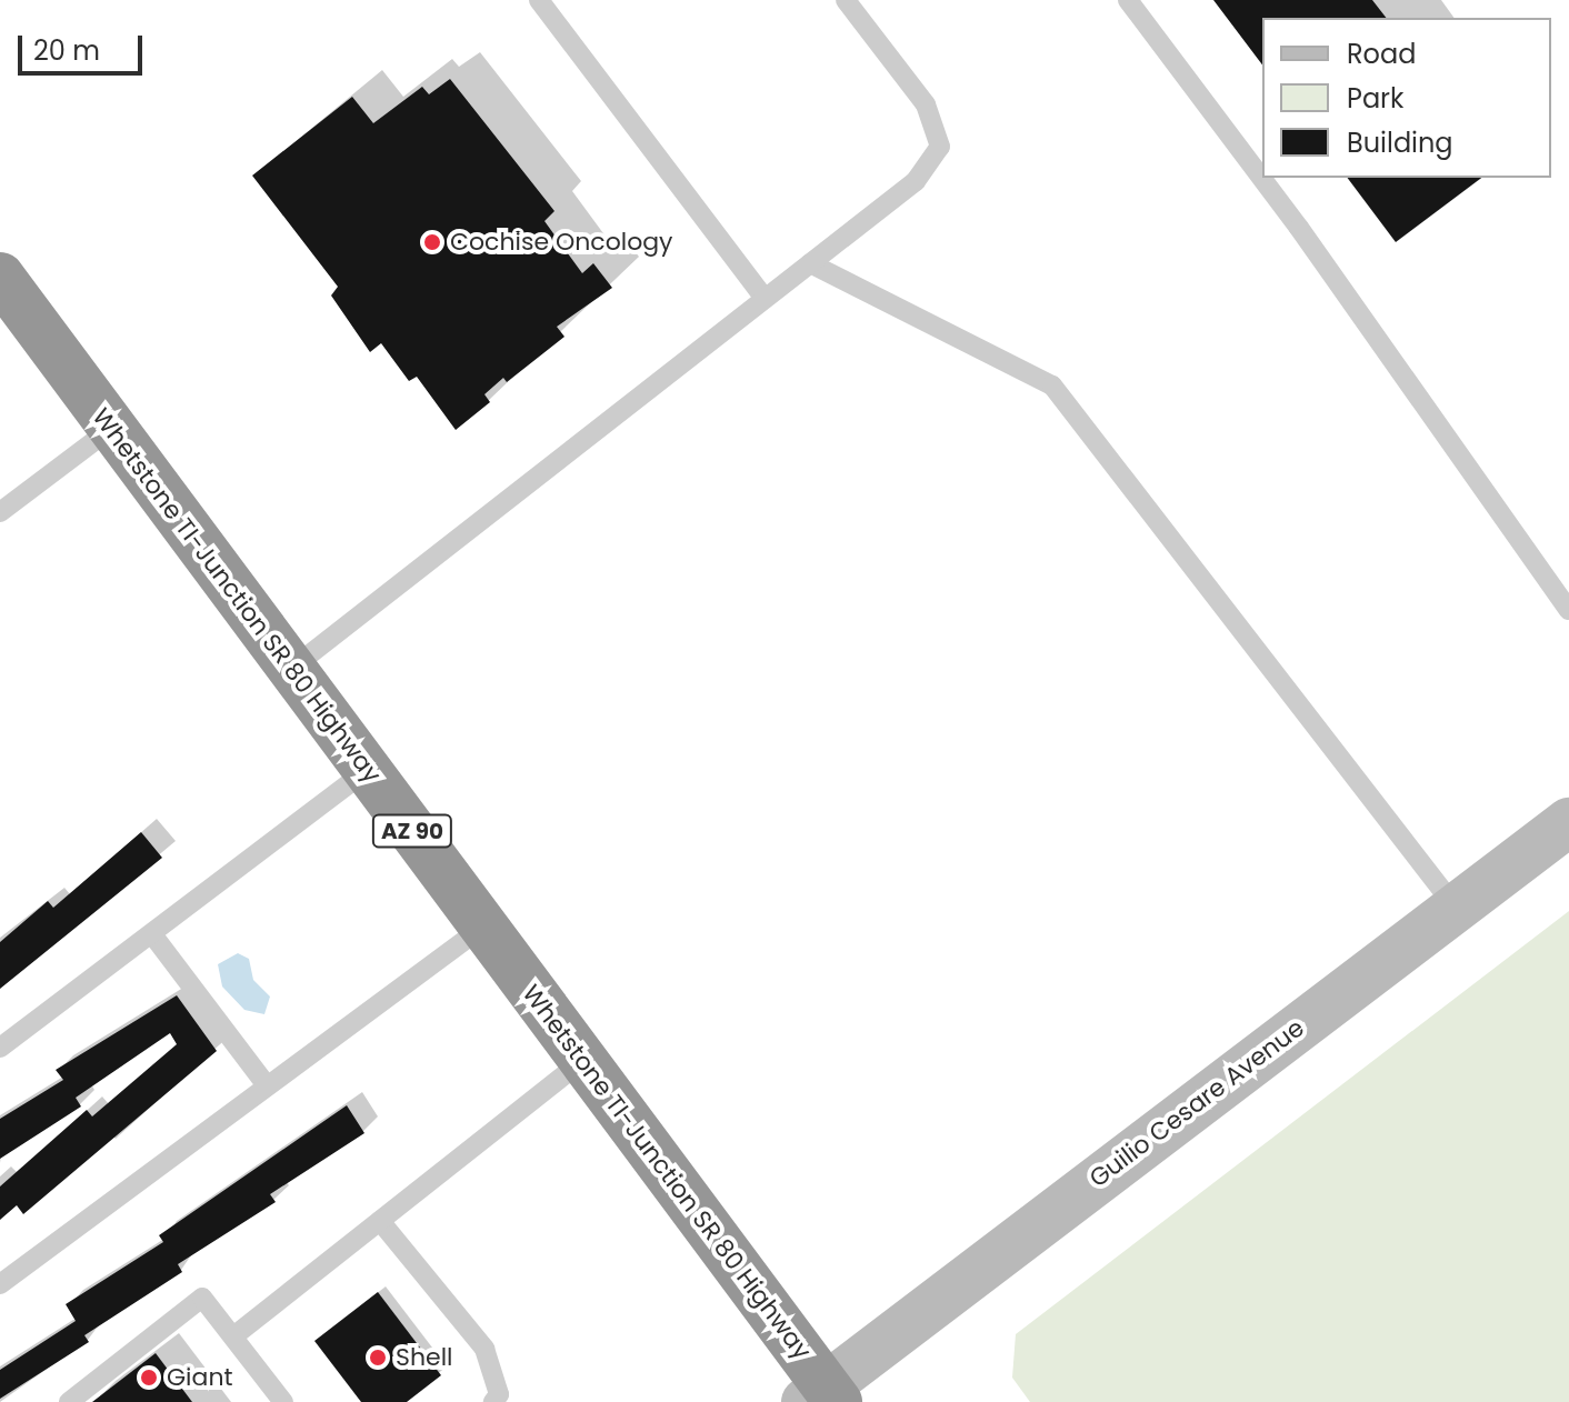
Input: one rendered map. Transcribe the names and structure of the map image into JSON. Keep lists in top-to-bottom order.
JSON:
{
  "streets": {
    "highway": ["Whetstone TI-Junction SR 80 Highway", "AZ 90"],
    "street": ["Guilio Cesare Avenue"]
  },
  "crossings": [
    ["Whetstone TI-Junction SR 80 Highway", "Guilio Cesare Avenue"]
  ],
  "places": ["Cochise Oncology", "Shell", "Giant"],
  "legend": ["Road", "Park", "Building"],
  "scale_bar": "20 m"
}
